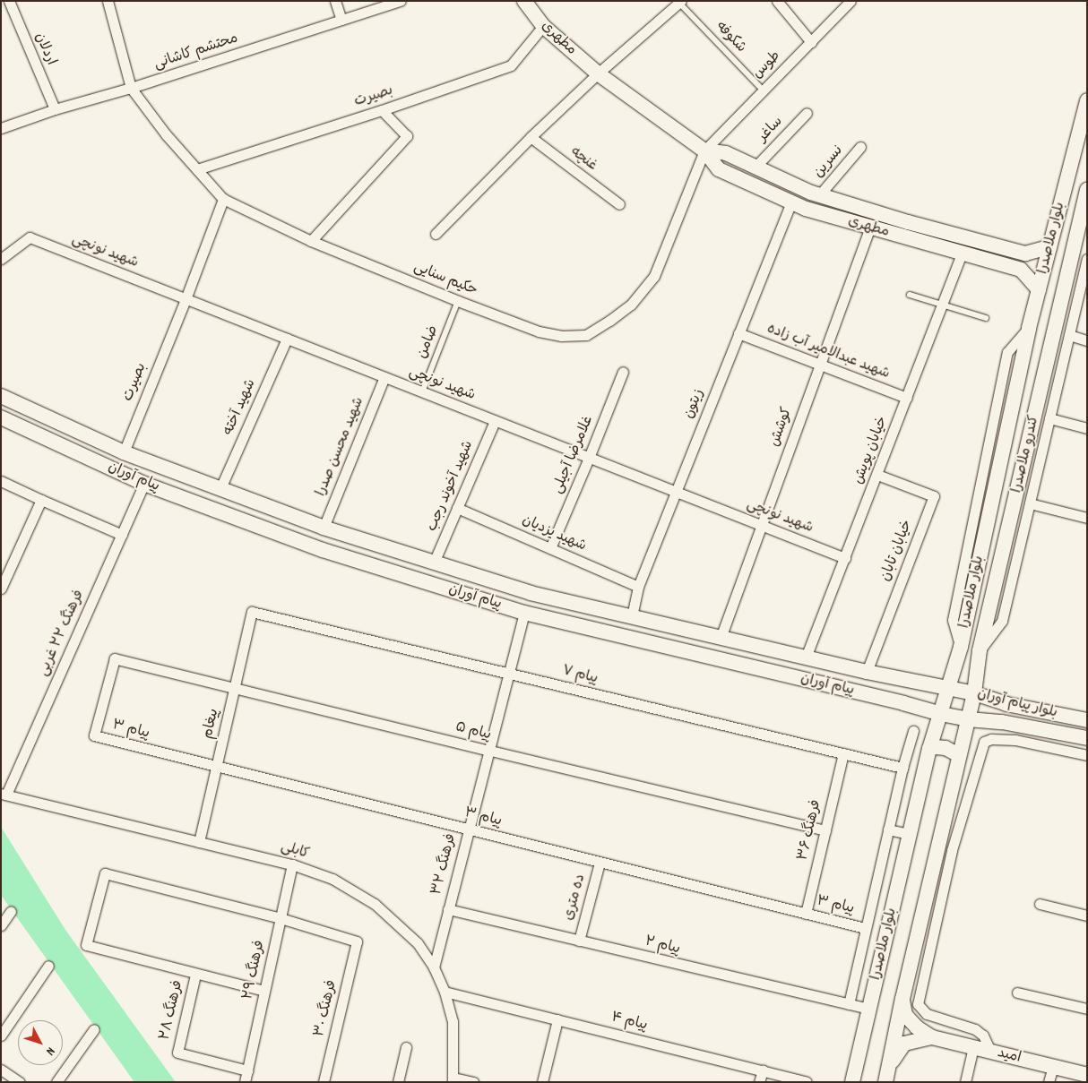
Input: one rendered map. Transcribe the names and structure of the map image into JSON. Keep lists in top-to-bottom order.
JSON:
{
  "streets": {
    "main road": [
      "مطهری",
      "بلوار ملاصدرا",
      "پیام آوران",
      "بلوار پیام آوران",
      "امید"
    ],
    "street": [
      "اردلان",
      "محتشم کاشانی",
      "طوس",
      "بصیرت",
      "ساغر",
      "غنچه",
      "نسرین",
      "شهید نونچی",
      "حکیم سنایی",
      "شهید عبدالامیر آب زاده",
      "زیتون",
      "شهید آخته",
      "کوشش",
      "شهید محسن صدرا",
      "خیابان پویش",
      "کندرو ملاصدرا",
      "غلامرضا آجیلی",
      "شهید آخوند رجب",
      "شهید یزدیان",
      "خیابان تابان",
      "فرهنگ ۲۲ غربی",
      "پیام ۷",
      "پیغام",
      "پیام ۳",
      "پیام ۵",
      "فرهنگ ۳۶",
      "کابلی",
      "فرهنگ ۳۲",
      "ده متری",
      "پیام ۲",
      "فرهنگ ۲۹",
      "فرهنگ ۳۰",
      "فرهنگ ۲۸",
      "پیام ۴"
    ],
    "lane": ["شکوفه", "ضامن"]
  },
  "crossings": [
    ["شکوفه", "طوس"],
    ["مطهری", "طوس"],
    ["مطهری", "بصیرت"],
    ["مطهری", "ساغر"],
    ["مطهری", "نسرین"],
    ["مطهری", "بلوار ملاصدرا"],
    ["مطهری", "حکیم سنایی"],
    ["مطهری", "زیتون"],
    ["مطهری", "کوشش"],
    ["مطهری", "خیابان پویش"],
    ["اردلان", "محتشم کاشانی"],
    ["محتشم کاشانی", "حکیم سنایی"],
    ["طوس", "حکیم سنایی"],
    ["بصیرت", "شهید نونچی"],
    ["بصیرت", "حکیم سنایی"],
    ["بصیرت", "پیام آوران"],
    ["بلوار ملاصدرا", "کندرو ملاصدرا"],
    ["بلوار ملاصدرا", "پیام آوران"],
    ["بلوار ملاصدرا", "بلوار پیام آوران"],
    ["بلوار ملاصدرا", "پیام ۲"],
    ["بلوار ملاصدرا", "امید"],
    ["شهید نونچی", "ضامن"],
    ["شهید نونچی", "زیتون"],
    ["شهید نونچی", "شهید آخته"],
    ["شهید نونچی", "کوشش"],
    ["شهید نونچی", "شهید محسن صدرا"],
    ["شهید نونچی", "خیابان پویش"],
    ["شهید نونچی", "غلامرضا آجیلی"],
    ["شهید نونچی", "شهید آخوند رجب"],
    ["حکیم سنایی", "ضامن"],
    ["شهید عبدالامیر آب زاده", "زیتون"],
    ["شهید عبدالامیر آب زاده", "کوشش"],
    ["شهید عبدالامیر آب زاده", "خیابان پویش"],
    ["زیتون", "پیام آوران"],
    ["زیتون", "شهید یزدیان"],
    ["شهید آخته", "پیام آوران"],
    ["کوشش", "پیام آوران"],
    ["شهید محسن صدرا", "پیام آوران"],
    ["خیابان پویش", "پیام آوران"],
    ["خیابان پویش", "خیابان تابان"],
    ["غلامرضا آجیلی", "شهید یزدیان"],
    ["پیام آوران", "شهید آخوند رجب"],
    ["پیام آوران", "خیابان تابان"],
    ["پیام آوران", "فرهنگ ۲۲ غربی"],
    ["پیام آوران", "بلوار پیام آوران"],
    ["پیام آوران", "فرهنگ ۳۲"],
    ["شهید آخوند رجب", "شهید یزدیان"],
    ["فرهنگ ۲۲ غربی", "کابلی"],
    ["پیام ۷", "پیغام"],
    ["پیام ۷", "فرهنگ ۳۶"],
    ["پیام ۷", "فرهنگ ۳۲"],
    ["پیغام", "پیام ۳"],
    ["پیغام", "پیام ۵"],
    ["پیغام", "کابلی"],
    ["پیام ۳", "پیام ۵"],
    ["پیام ۳", "فرهنگ ۳۶"],
    ["پیام ۳", "فرهنگ ۳۲"],
    ["پیام ۳", "ده متری"],
    ["پیام ۵", "فرهنگ ۳۶"],
    ["پیام ۵", "فرهنگ ۳۲"],
    ["کابلی", "فرهنگ ۳۲"],
    ["کابلی", "فرهنگ ۲۹"],
    ["کابلی", "پیام ۴"],
    ["فرهنگ ۳۲", "پیام ۲"],
    ["ده متری", "پیام ۲"],
    ["فرهنگ ۲۹", "فرهنگ ۳۰"],
    ["فرهنگ ۲۹", "فرهنگ ۲۸"]
  ],
  "north": "bottom right"
}
